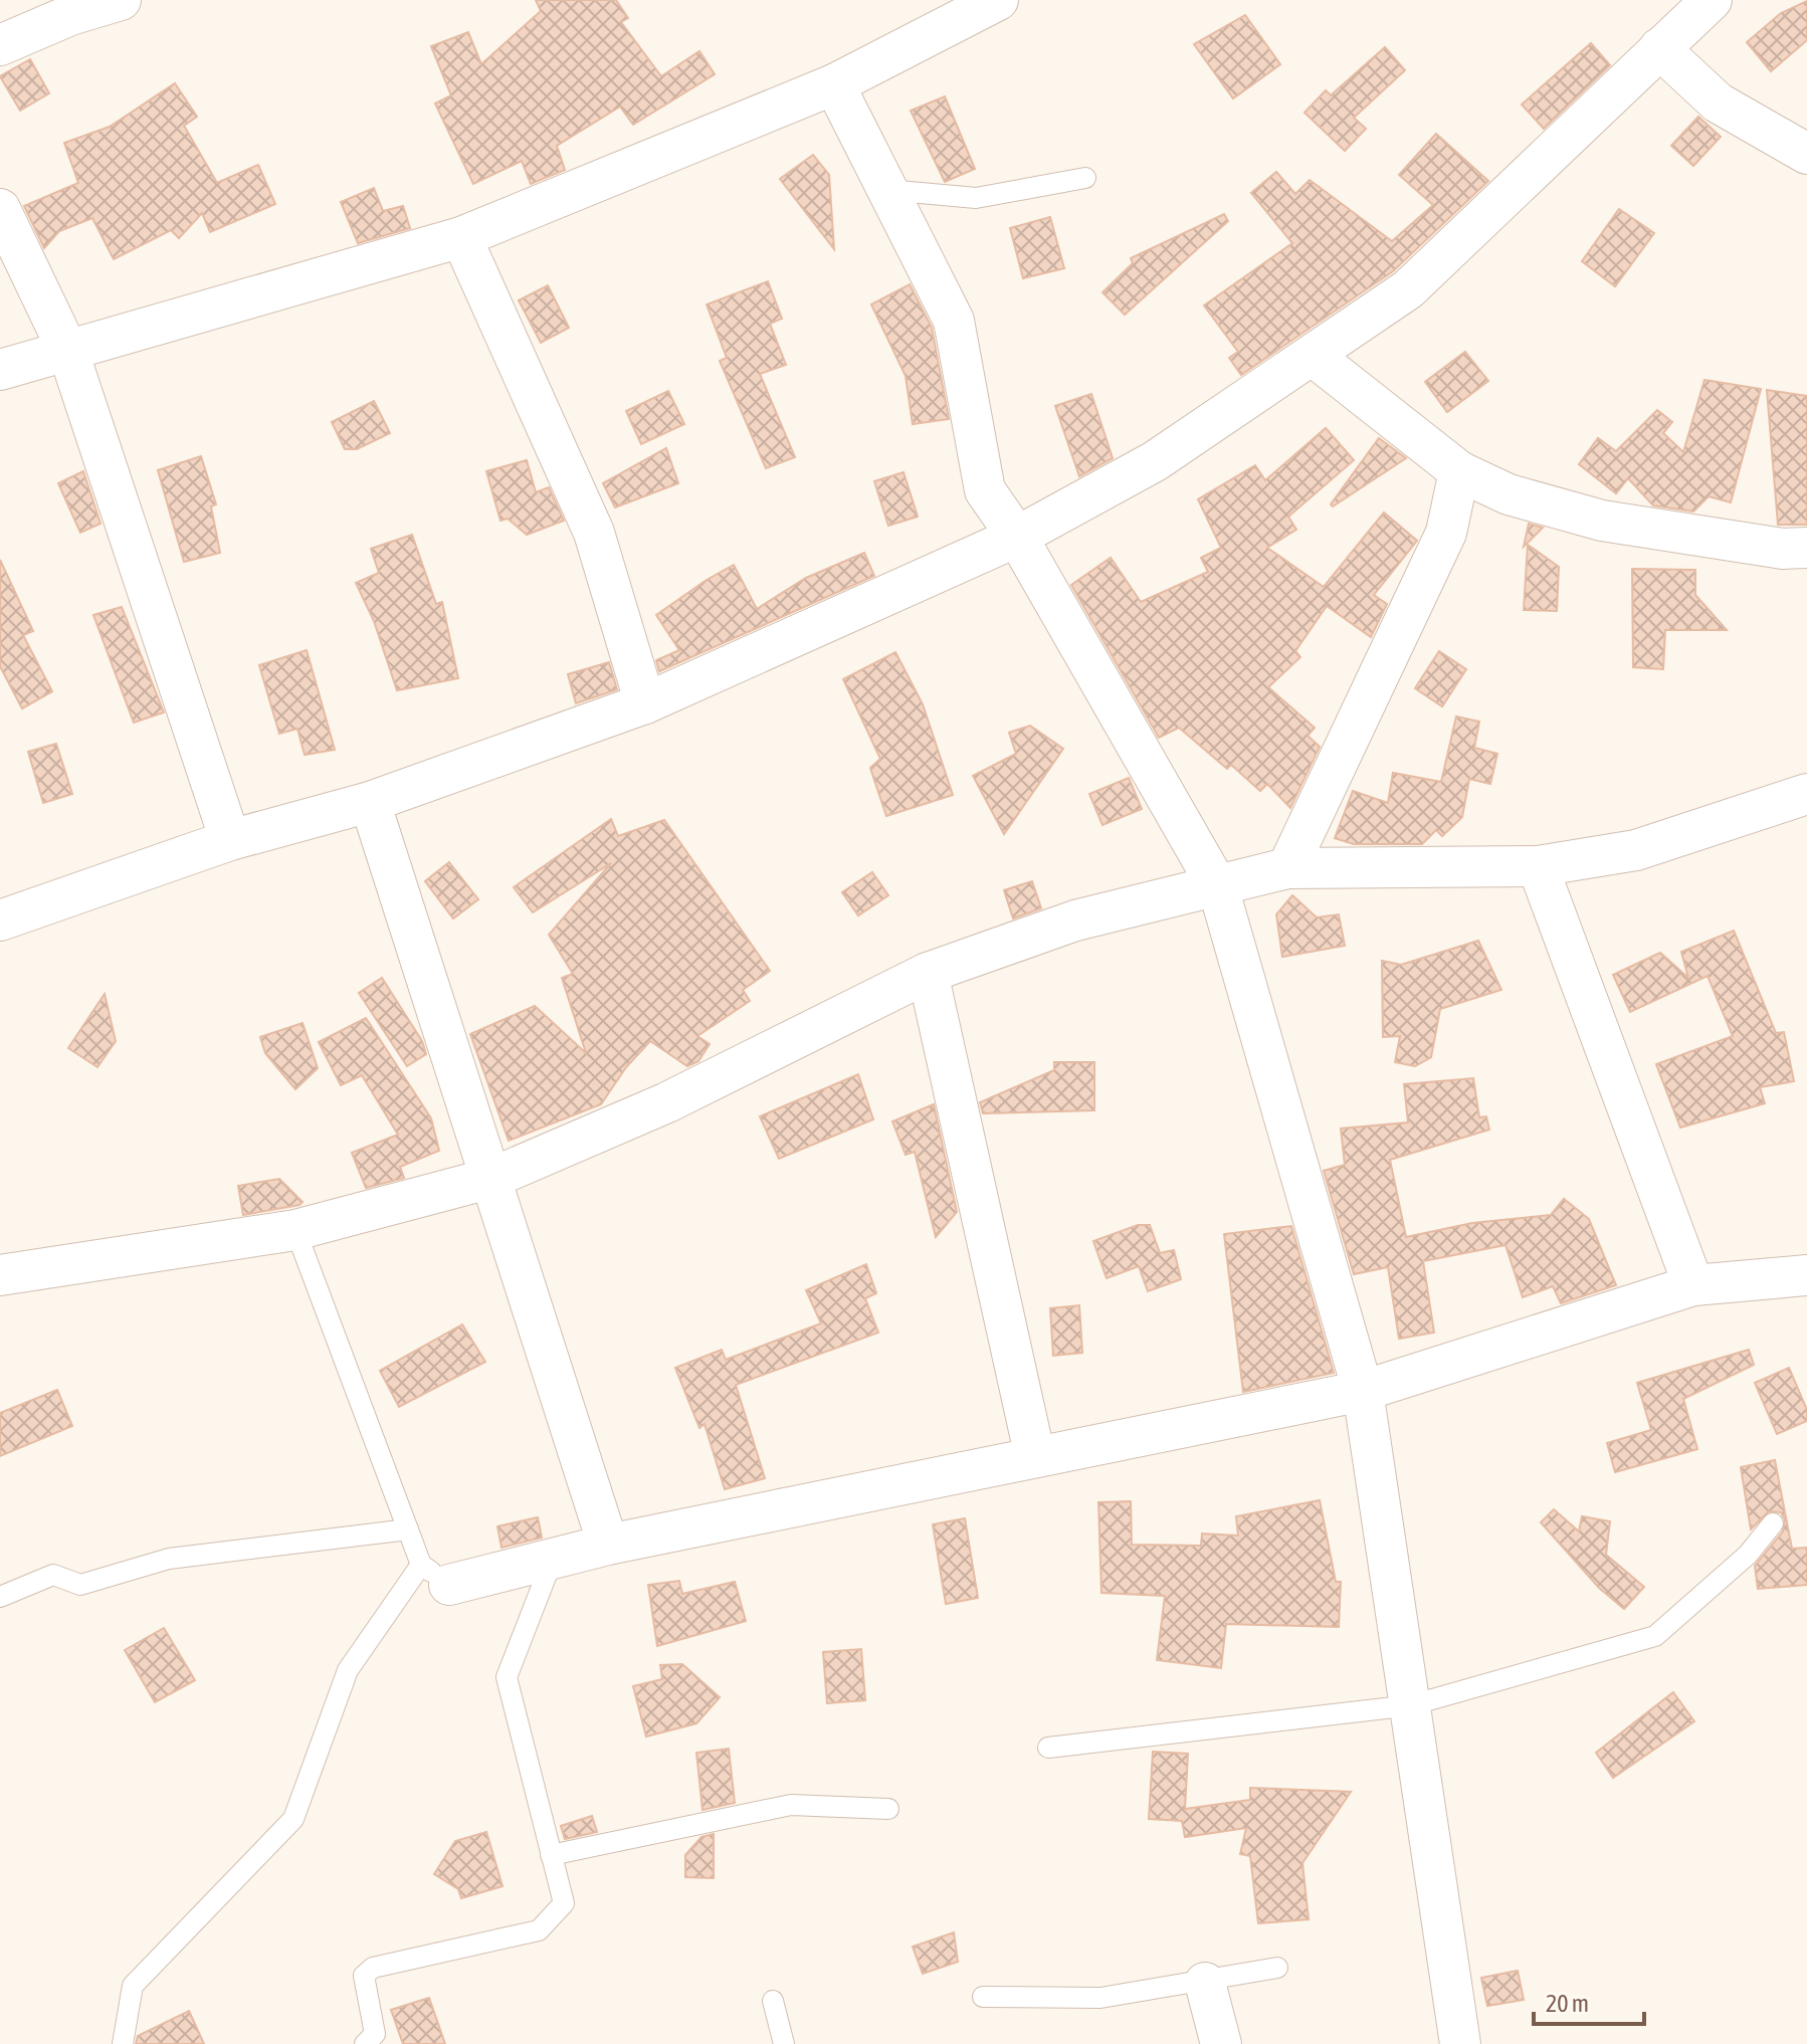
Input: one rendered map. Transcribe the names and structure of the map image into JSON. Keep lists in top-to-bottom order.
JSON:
{
  "scale_bar": "20 m"
}
